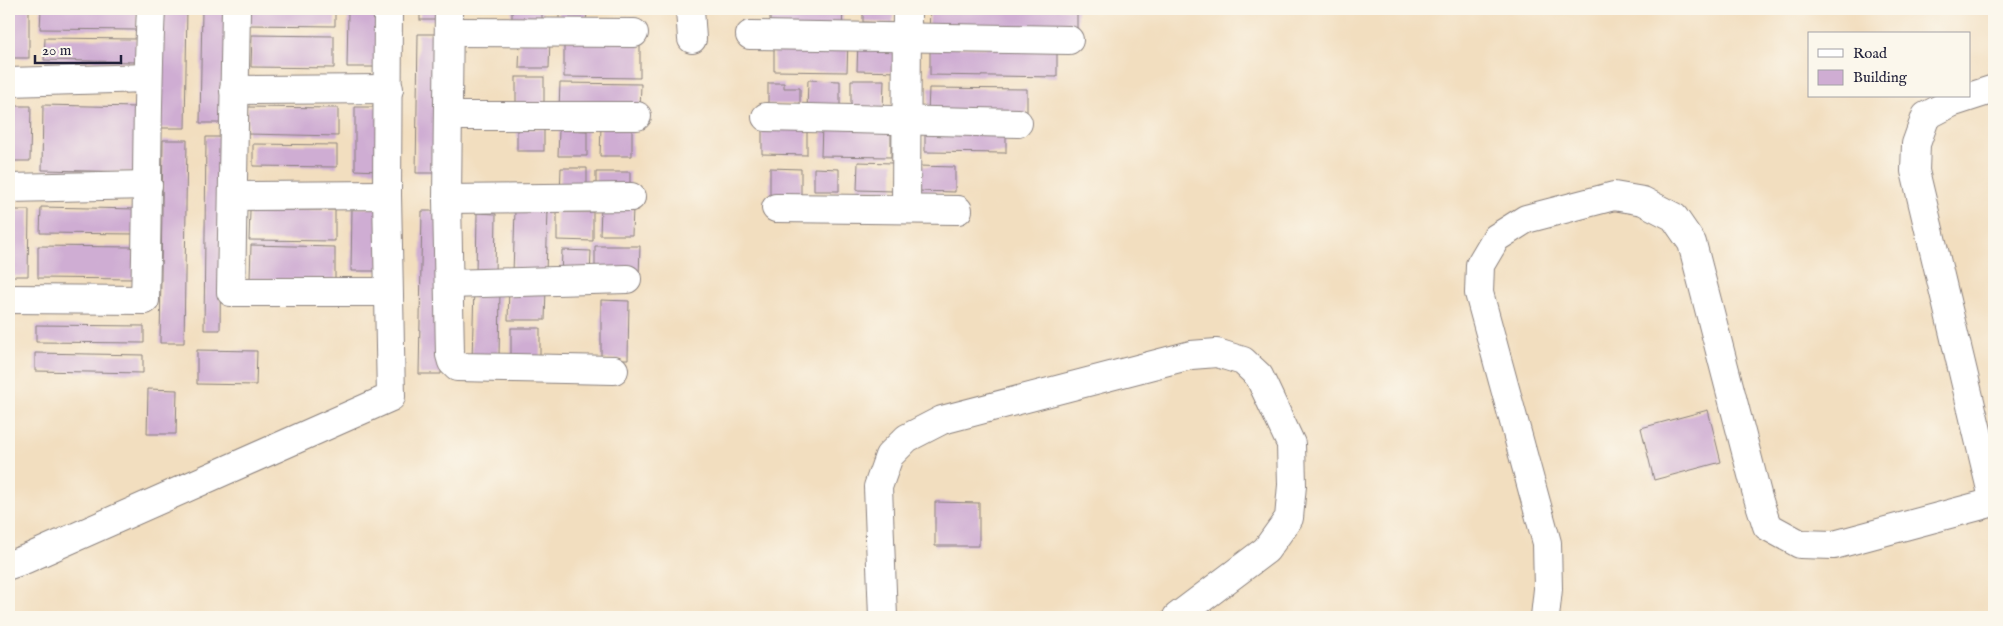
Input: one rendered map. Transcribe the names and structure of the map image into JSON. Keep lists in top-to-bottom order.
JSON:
{
  "legend": ["Road", "Building"],
  "scale_bar": "20 m"
}
